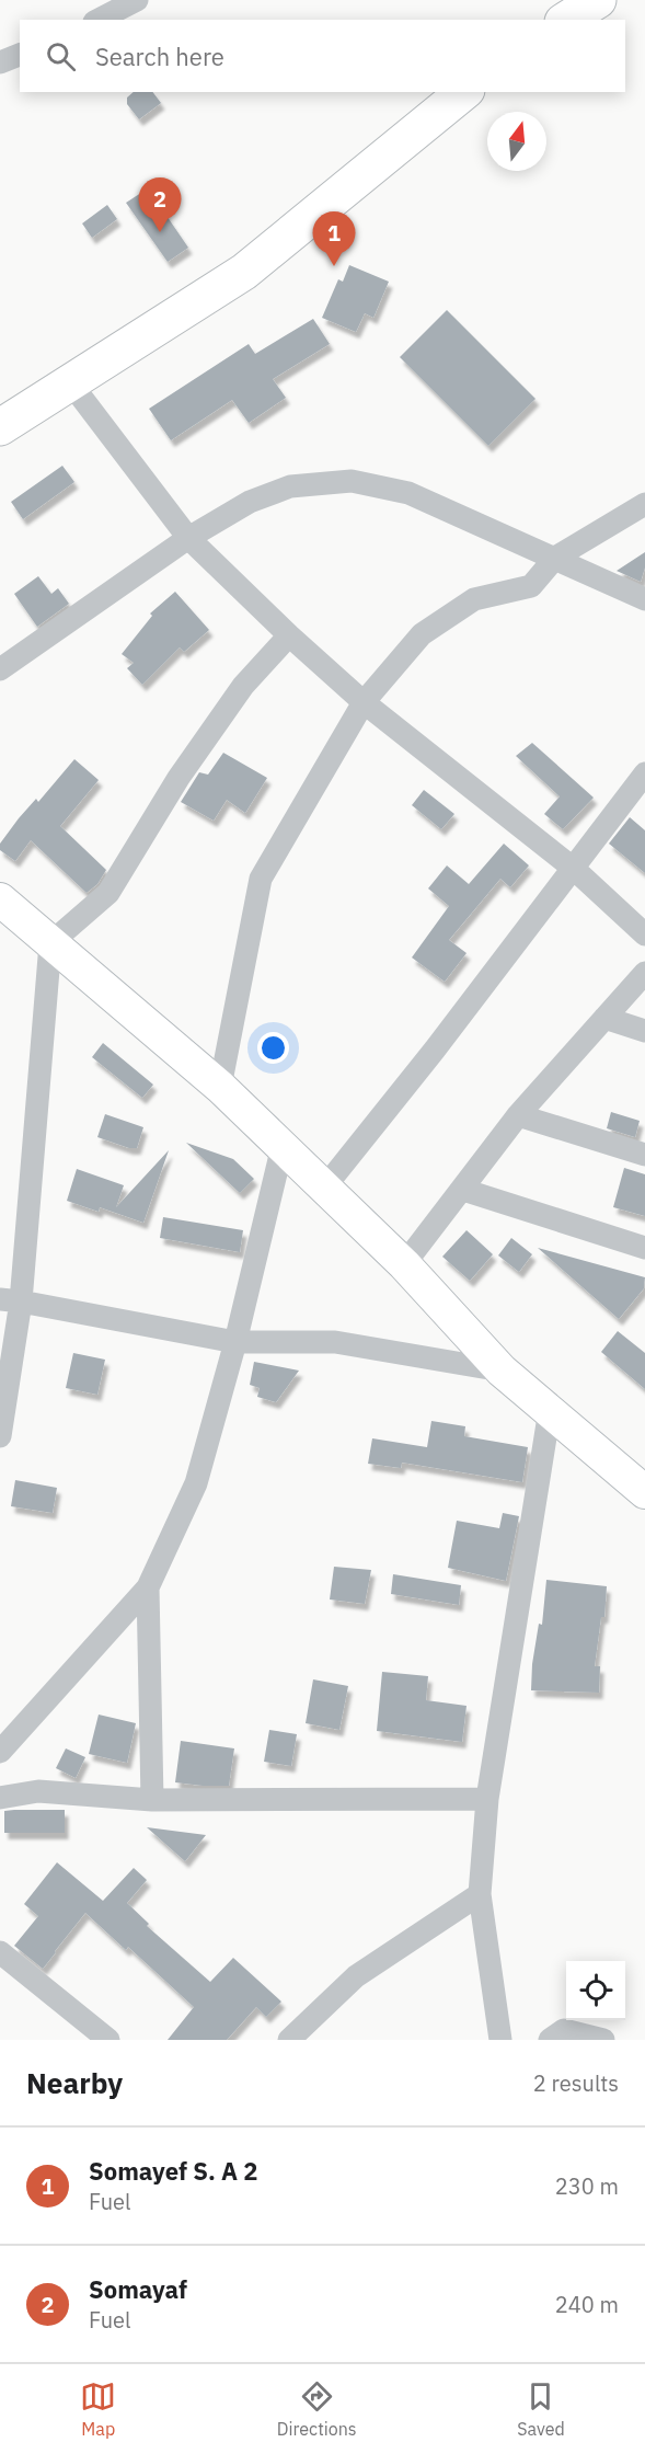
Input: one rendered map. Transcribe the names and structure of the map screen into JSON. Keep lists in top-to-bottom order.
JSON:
{
  "north": "top",
  "page": {
    "search": "Search here",
    "pins": ["2", "1"],
    "heading": ["Nearby", "2 results"],
    "list": [
      {
        "mark": "1",
        "name": "Somayef S. A 2",
        "note": "Fuel",
        "value": "230 m"
      },
      {
        "mark": "2",
        "name": "Somayaf",
        "note": "Fuel",
        "value": "240 m"
      }
    ],
    "nav": ["Map", "Directions", "Saved"]
  }
}
